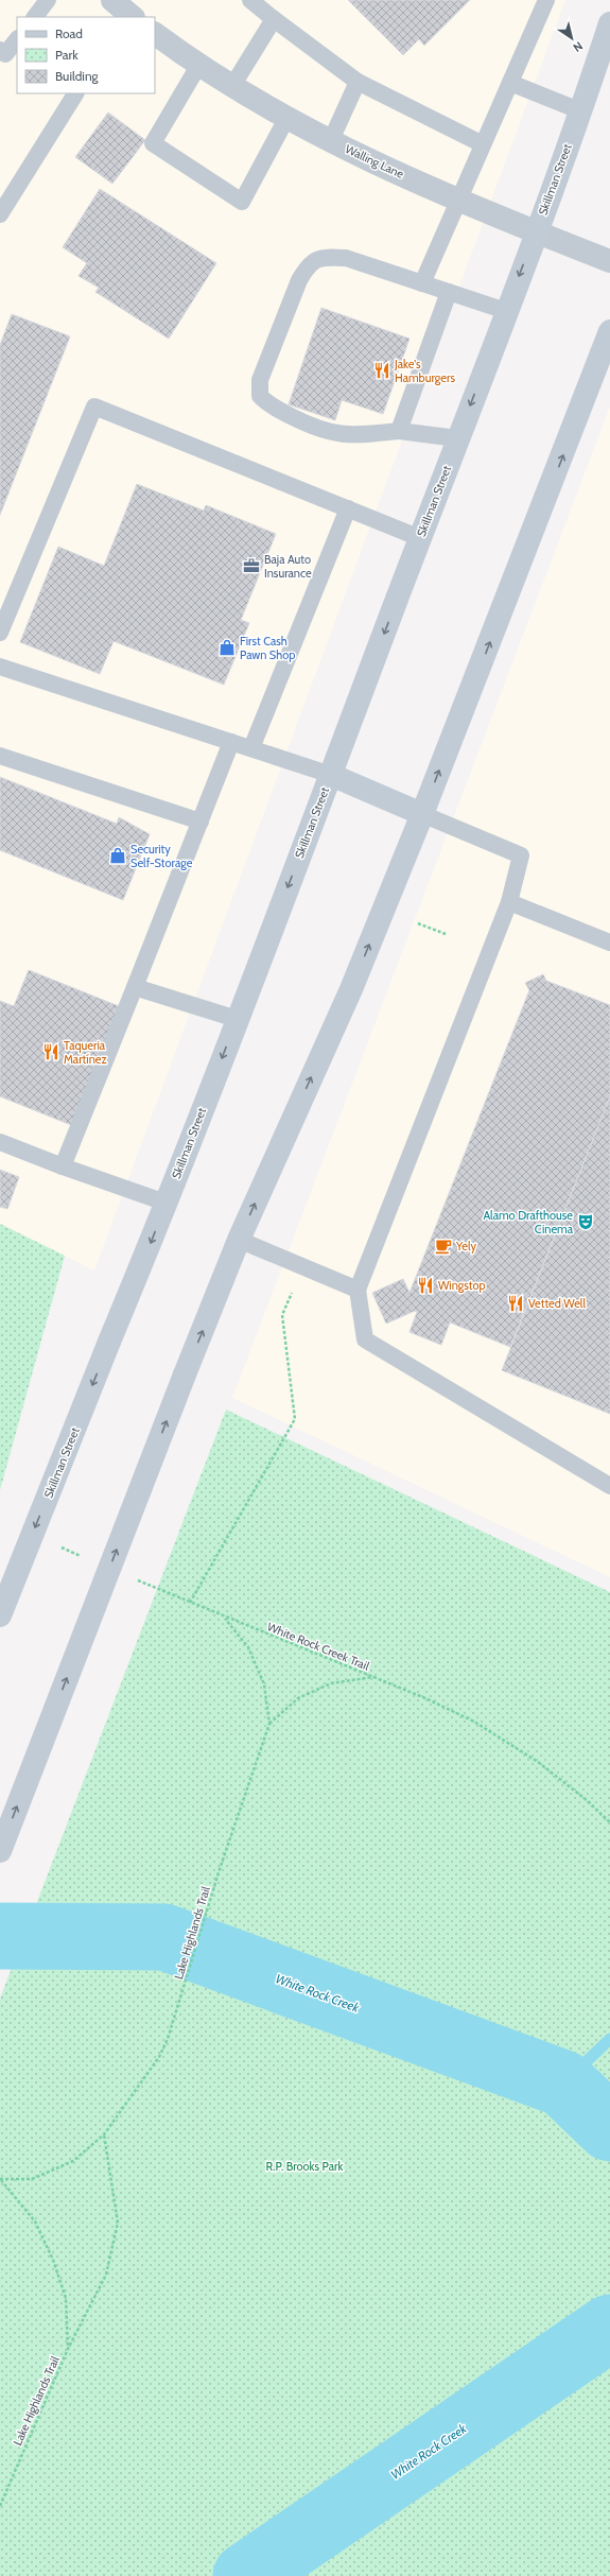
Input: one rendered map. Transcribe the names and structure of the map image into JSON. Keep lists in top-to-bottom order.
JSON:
{
  "streets": {
    "main road": ["Skillman Street"],
    "street": ["Walling Lane"],
    "path": ["White Rock Creek Trail", "Lake Highlands Trail"]
  },
  "crossings": [
    ["Walling Lane", "Skillman Street"],
    ["White Rock Creek Trail", "Lake Highlands Trail"]
  ],
  "water": ["White Rock Creek"],
  "parks": ["R.P. Brooks Park"],
  "places": {
    "restaurant": [
      "Jake's Hamburgers",
      "Taqueria Martínez",
      "Wingstop",
      "Vetted Well"
    ],
    "office": ["Baja Auto Insurance"],
    "shop": ["First Cash Pawn Shop", "Security Self-Storage"],
    "theatre": ["Alamo Drafthouse Cinema"],
    "cafe": ["Yely"]
  },
  "legend": ["Road", "Park", "Building"],
  "north": "bottom right"
}
